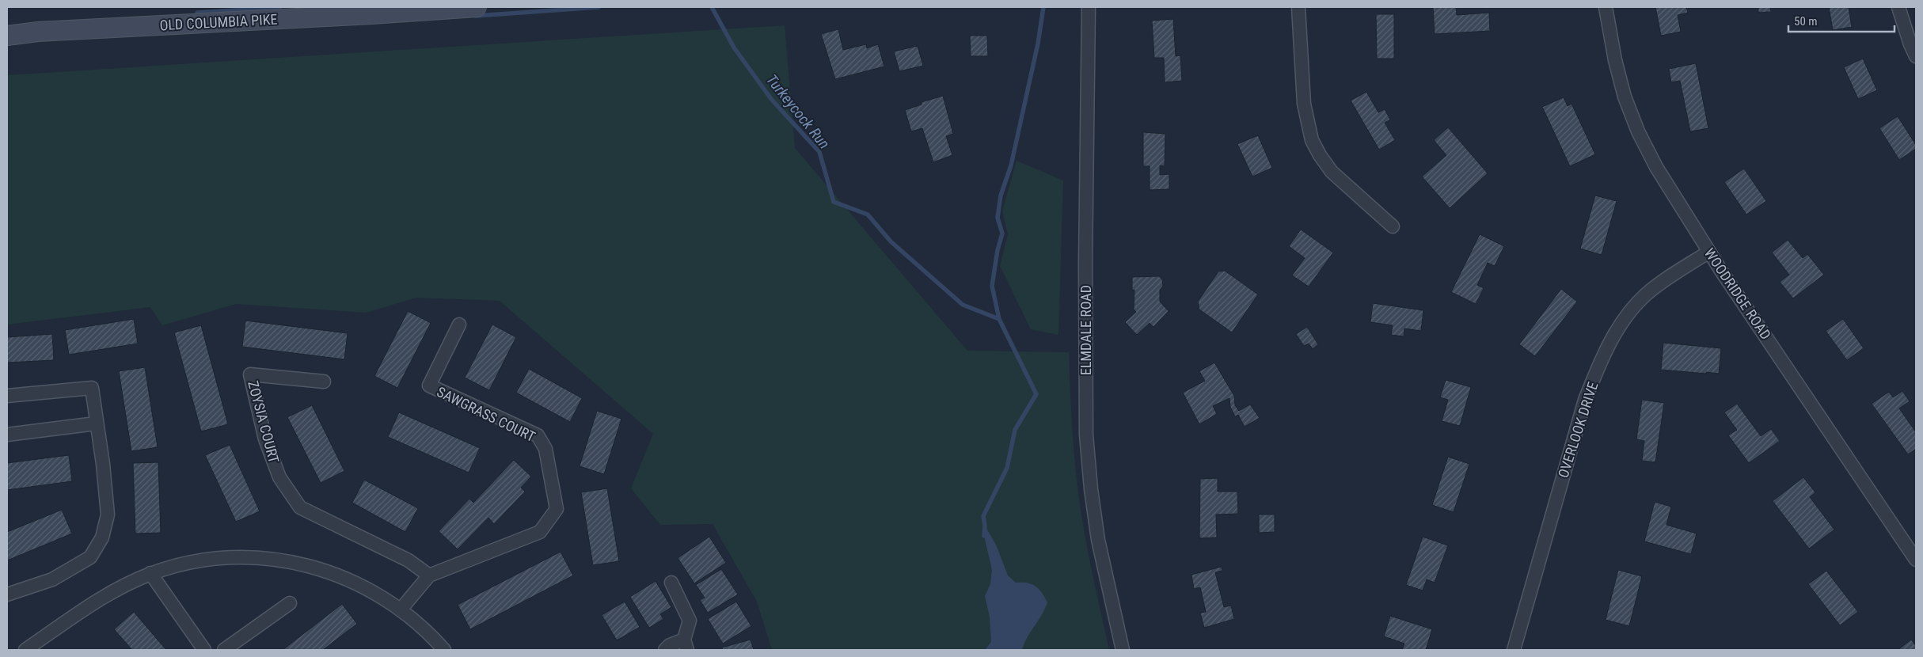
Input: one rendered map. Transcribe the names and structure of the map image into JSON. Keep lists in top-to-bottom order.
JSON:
{
  "streets": {
    "street": [
      "OLD COLUMBIA PIKE",
      "WOODRIDGE ROAD",
      "ELMDALE ROAD",
      "SAWGRASS COURT",
      "ZOYSIA COURT",
      "OVERLOOK DRIVE"
    ]
  },
  "crossings": [
    ["WOODRIDGE ROAD", "OVERLOOK DRIVE"],
    ["SAWGRASS COURT", "ZOYSIA COURT"]
  ],
  "water": ["Turkeycock Run"],
  "scale_bar": "50 m"
}
